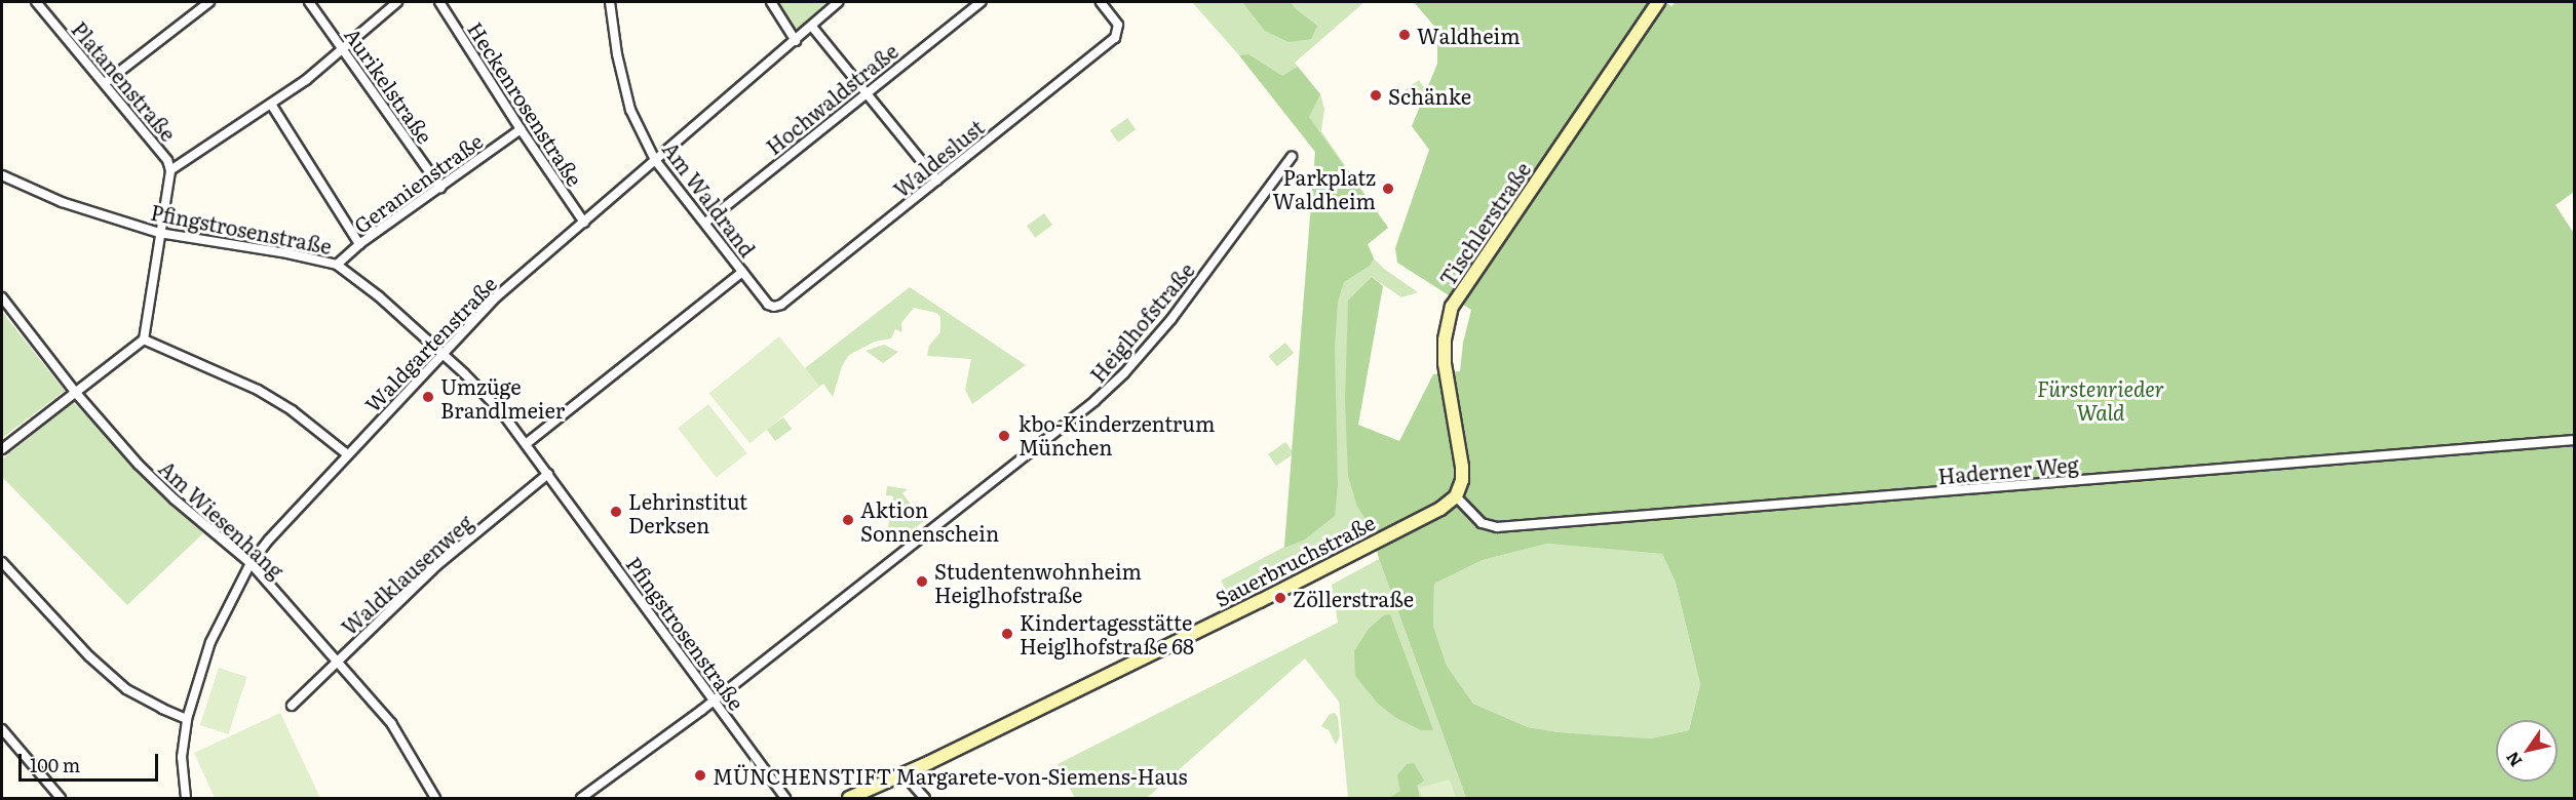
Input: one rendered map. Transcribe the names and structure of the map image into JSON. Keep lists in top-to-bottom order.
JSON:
{
  "streets": {
    "street": [
      "Platanenstraße",
      "Aurikelstraße",
      "Hochwaldstraße",
      "Heckenrosenstraße",
      "Waldeslust",
      "Geranienstraße",
      "Am Waldrand",
      "Tischlerstraße",
      "Pfingstrosenstraße",
      "Heiglhofstraße",
      "Waldgartenstraße",
      "Haderner Weg",
      "Am Wiesenhang",
      "Sauerbruchstraße",
      "Waldklausenweg"
    ]
  },
  "crossings": [
    ["Platanenstraße", "Pfingstrosenstraße"],
    ["Aurikelstraße", "Geranienstraße"],
    ["Hochwaldstraße", "Am Waldrand"],
    ["Heckenrosenstraße", "Geranienstraße"],
    ["Heckenrosenstraße", "Waldgartenstraße"],
    ["Waldeslust", "Am Waldrand"],
    ["Geranienstraße", "Pfingstrosenstraße"],
    ["Am Waldrand", "Waldgartenstraße"],
    ["Tischlerstraße", "Haderner Weg"],
    ["Tischlerstraße", "Sauerbruchstraße"],
    ["Pfingstrosenstraße", "Heiglhofstraße"],
    ["Pfingstrosenstraße", "Waldgartenstraße"],
    ["Pfingstrosenstraße", "Waldklausenweg"],
    ["Waldgartenstraße", "Am Wiesenhang"],
    ["Haderner Weg", "Sauerbruchstraße"],
    ["Am Wiesenhang", "Waldklausenweg"]
  ],
  "parks": ["Fürstenrieder Wald"],
  "places": [
    "Waldheim",
    "Schänke",
    "Parkplatz Waldheim",
    "Umzüge Brandlmeier",
    "kbo-Kinderzentrum München",
    "Lehrinstitut Derksen",
    "Aktion Sonnenschein",
    "Studentenwohnheim Heiglhofstraße",
    "Zöllerstraße",
    "Kindertagesstätte Heiglhofstraße 68",
    "MÜNCHENSTIFT Margarete-von-Siemens-Haus"
  ],
  "scale_bar": "100 m",
  "north": "bottom left"
}
